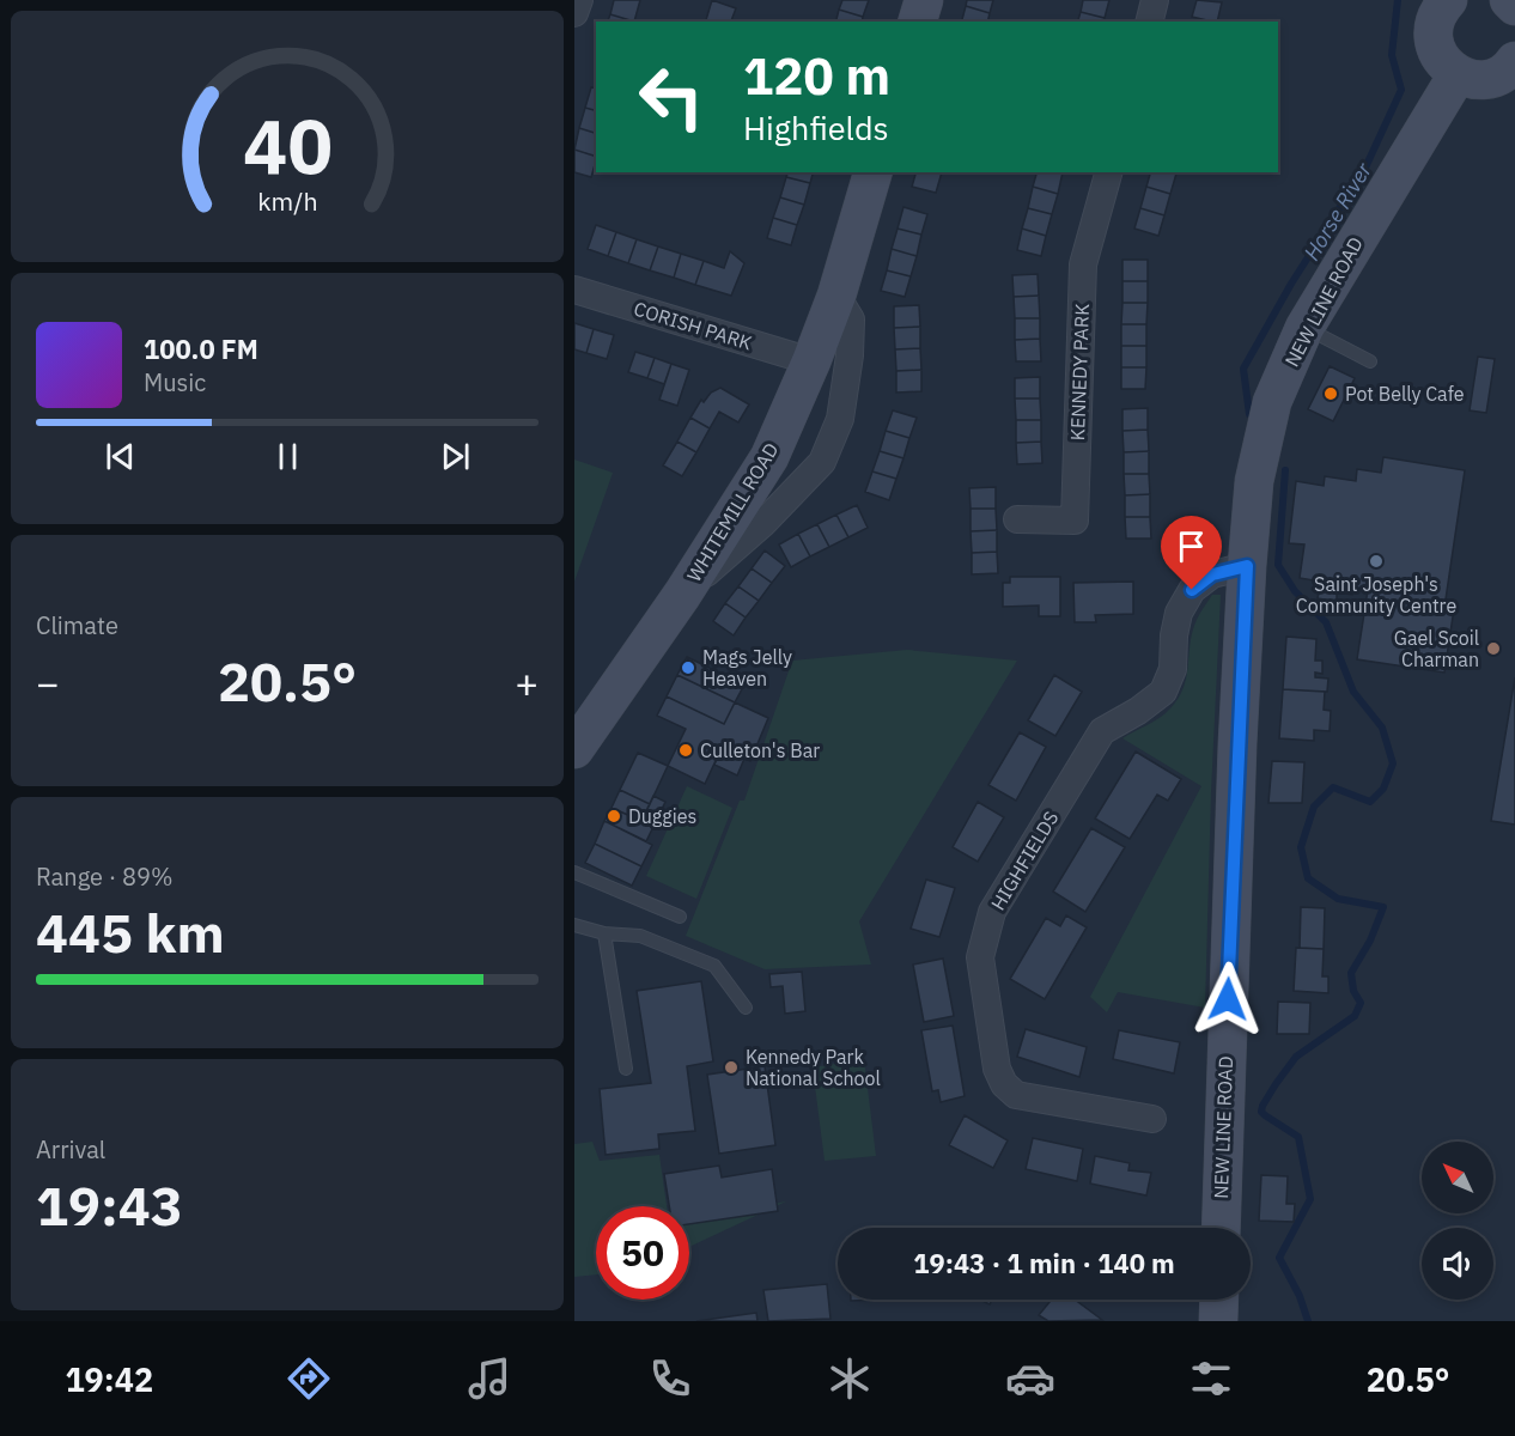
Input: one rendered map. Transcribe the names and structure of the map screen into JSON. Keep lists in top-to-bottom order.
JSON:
{
  "streets": {
    "main road": ["NEW LINE ROAD", "WHITEMILL ROAD"],
    "street": ["CORISH PARK", "KENNEDY PARK", "HIGHFIELDS"]
  },
  "crossings": [
    ["NEW LINE ROAD", "HIGHFIELDS"],
    ["CORISH PARK", "WHITEMILL ROAD"]
  ],
  "water": ["Horse River"],
  "places": [
    "Pot Belly Cafe",
    "Saint Joseph's Community Centre",
    "Gael Scoil Charman",
    "Mags Jelly Heaven",
    "Culleton's Bar",
    "Duggies",
    "Kennedy Park National School"
  ],
  "north": "top left",
  "page": {
    "turn": ["120 m", "Highfields"],
    "song": ["100.0 FM", "Music"],
    "tile": [
      "Climate",
      ["Range · 89%", "445 km"],
      ["Arrival", "19:43"]
    ],
    "heat": ["−", "20.5°", "+"],
    "limit": "50",
    "trip": "19:43 · 1 min · 140 m",
    "tabs": ["19:42", "20.5°"],
    "gauge": ["40", "km/h"]
  }
}
